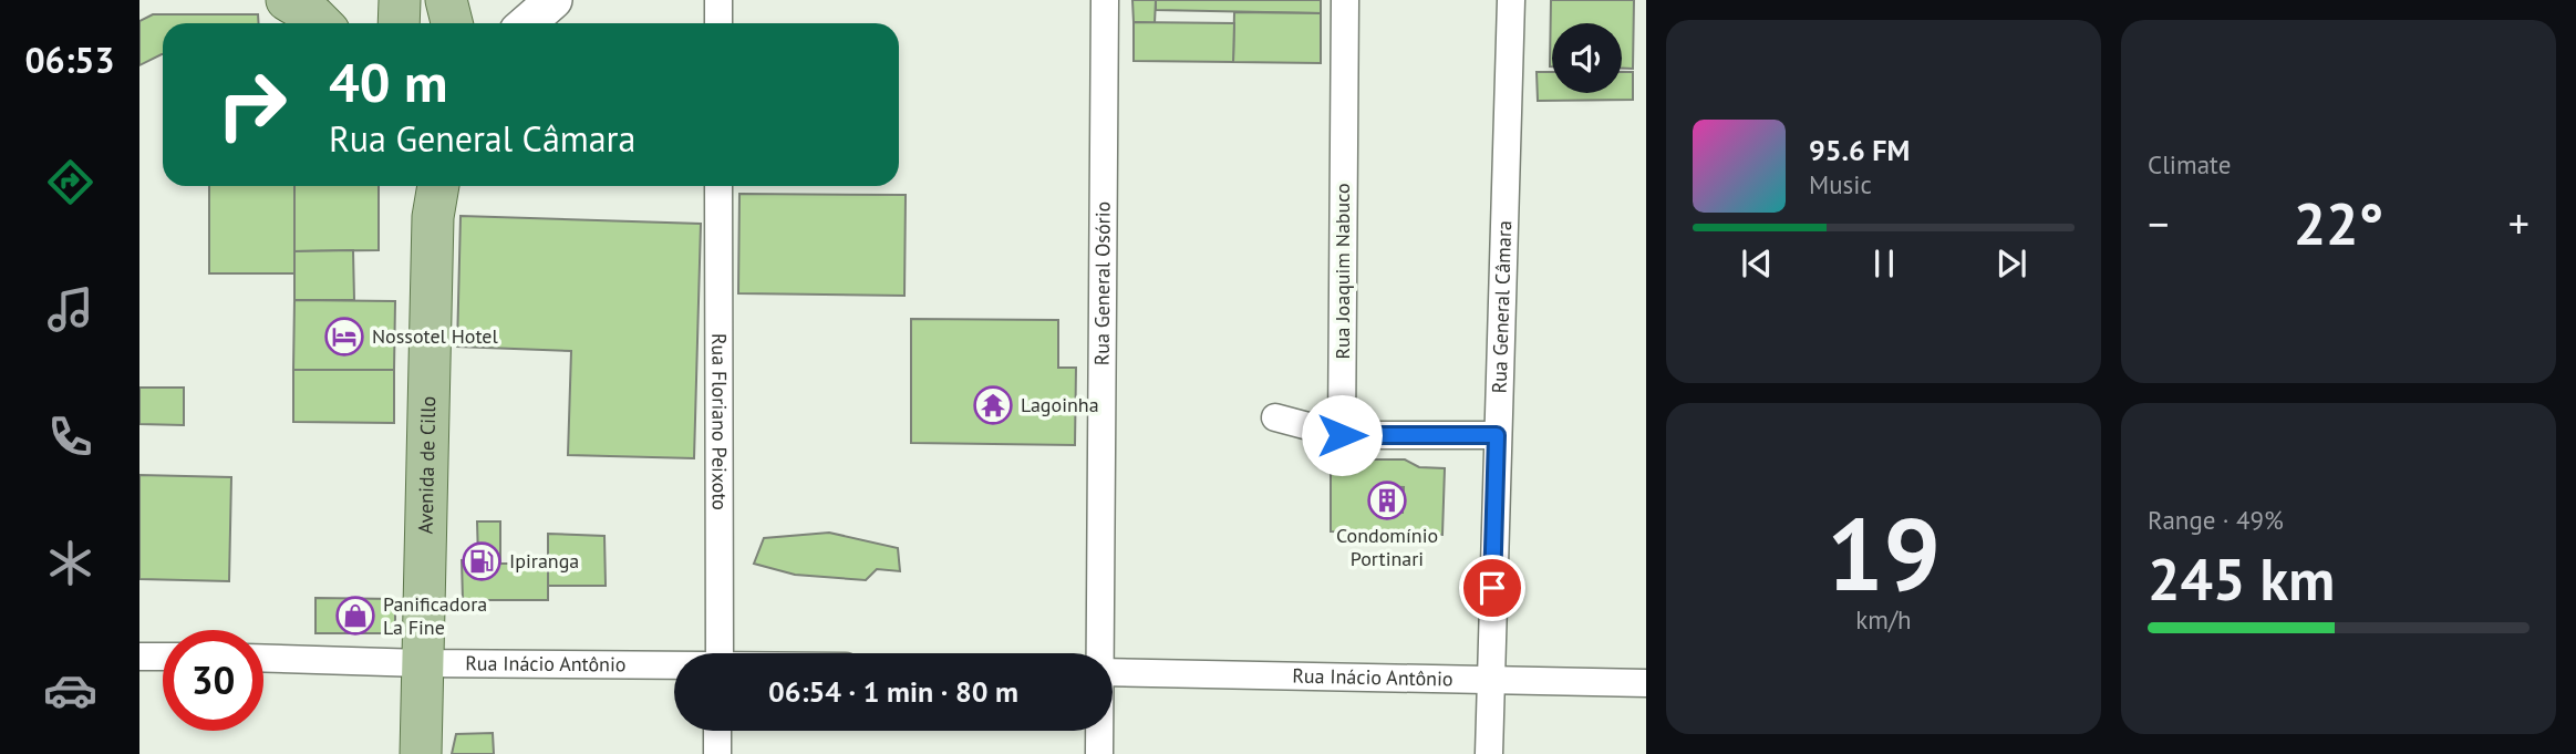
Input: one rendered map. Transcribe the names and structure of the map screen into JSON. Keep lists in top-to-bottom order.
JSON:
{
  "streets": {
    "main road": ["Avenida de Cillo"],
    "street": [
      "Rua Joaquim Nabuco",
      "Rua General Osório",
      "Rua General Câmara",
      "Rua Floriano Peixoto",
      "Rua Inácio Antônio"
    ]
  },
  "crossings": [
    ["Rua General Câmara", "Rua Inácio Antônio"],
    ["Avenida de Cillo", "Rua Inácio Antônio"]
  ],
  "places": {
    "hotel": ["Nossotel Hotel"],
    "temple": ["Lagoinha"],
    "building": ["Condomínio Portinari"],
    "fuel station": ["Ipiranga"],
    "shop": ["Panificadora La Fine"]
  },
  "page": {
    "tabs": "06:53",
    "tile": [
      "Climate",
      ["19", "km/h"],
      ["Range · 49%", "245 km"]
    ],
    "turn": ["40 m", "Rua General Câmara"],
    "song": ["95.6 FM", "Music"],
    "heat": ["−", "22°", "+"],
    "limit": "30",
    "trip": "06:54 · 1 min · 80 m"
  }
}
